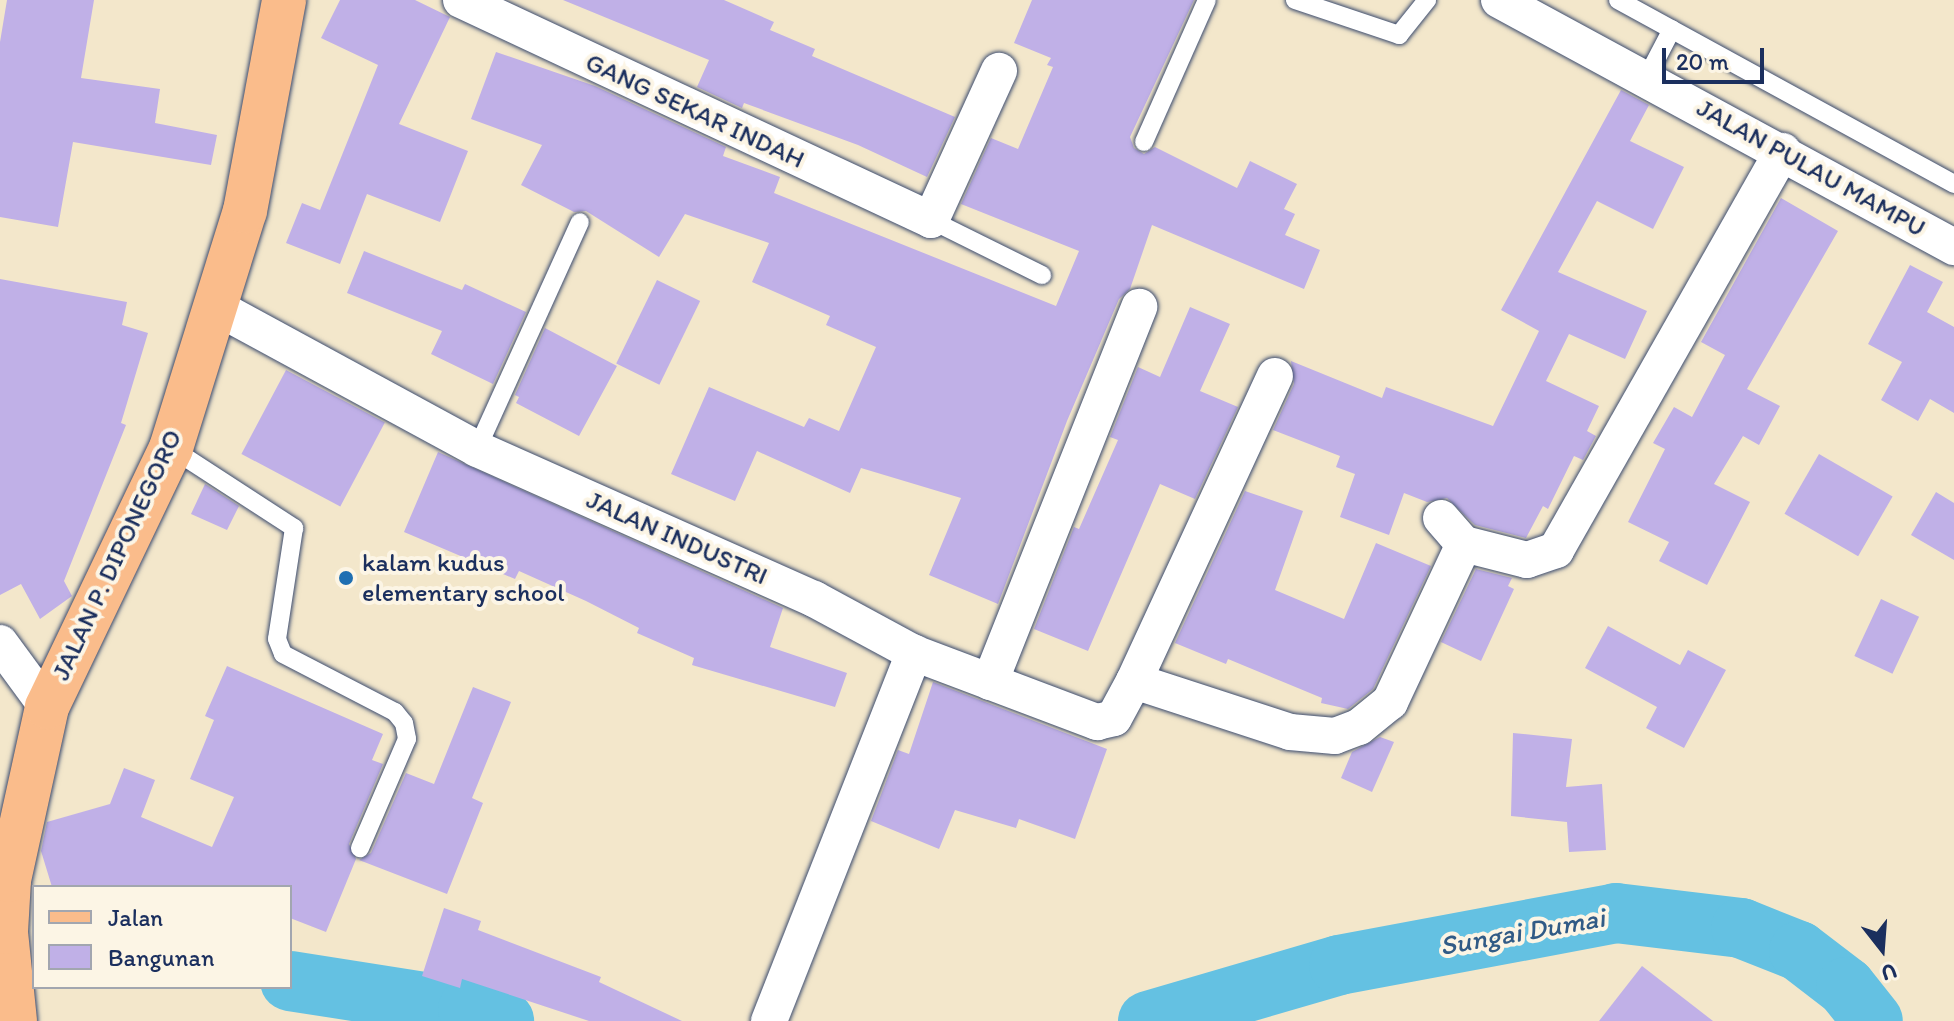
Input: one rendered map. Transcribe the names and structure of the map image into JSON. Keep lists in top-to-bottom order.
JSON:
{
  "streets": {
    "main road": ["JALAN P. DIPONEGORO"],
    "street": ["GANG SEKAR INDAH", "JALAN PULAU MAMPU", "JALAN INDUSTRI"]
  },
  "crossings": [
    ["JALAN INDUSTRI", "JALAN P. DIPONEGORO"]
  ],
  "water": ["Sungai Dumai"],
  "places": ["kalam kudus elementary school"],
  "legend": ["Jalan", "Bangunan"],
  "scale_bar": "20 m",
  "north": "bottom"
}
